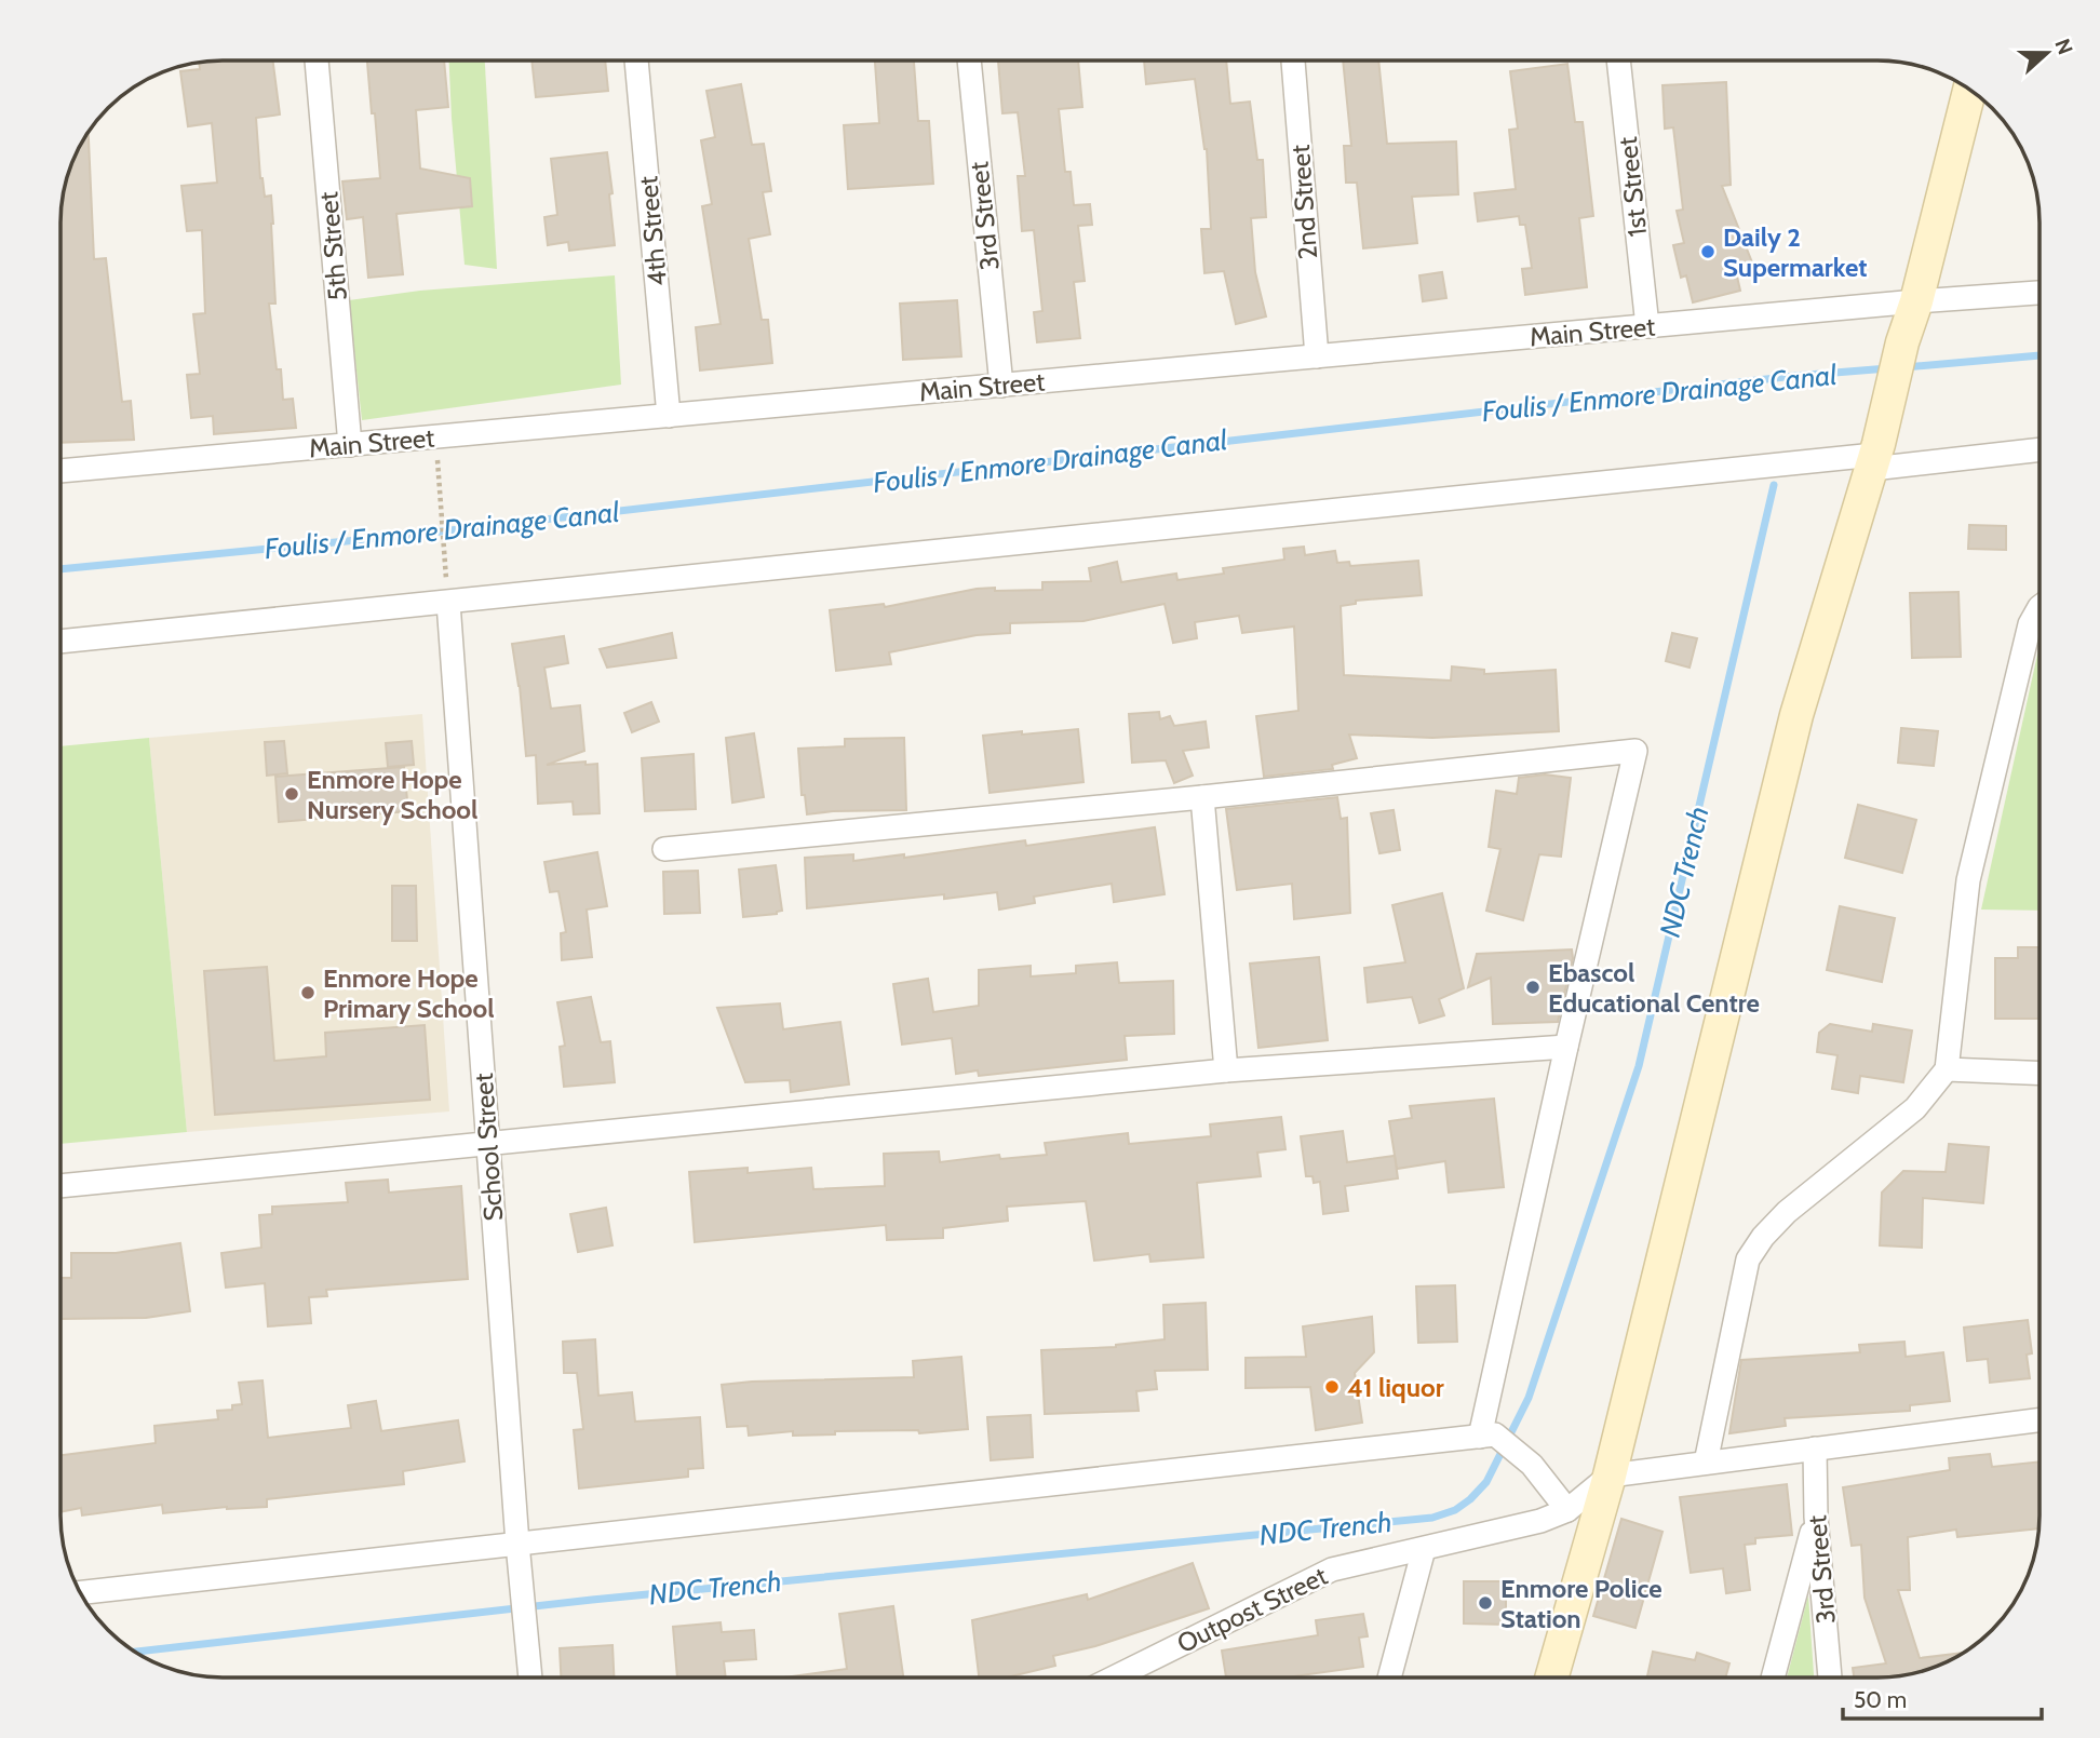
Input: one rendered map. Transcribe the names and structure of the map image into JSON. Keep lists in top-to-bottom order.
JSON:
{
  "streets": {
    "street": [
      "1st Street",
      "2nd Street",
      "3rd Street",
      "4th Street",
      "5th Street",
      "Main Street",
      "School Street",
      "Outpost Street"
    ]
  },
  "crossings": [
    ["1st Street", "Main Street"],
    ["2nd Street", "Main Street"],
    ["3rd Street", "Main Street"],
    ["4th Street", "Main Street"],
    ["5th Street", "Main Street"]
  ],
  "water": ["Foulis / Enmore Drainage Canal", "NDC Trench"],
  "places": [
    "Daily 2 Supermarket",
    "Enmore Hope Nursery School",
    "Ebascol Educational Centre",
    "Enmore Hope Primary School",
    "41 liquor",
    "Enmore Police Station"
  ],
  "scale_bar": "50 m",
  "north": "right"
}
